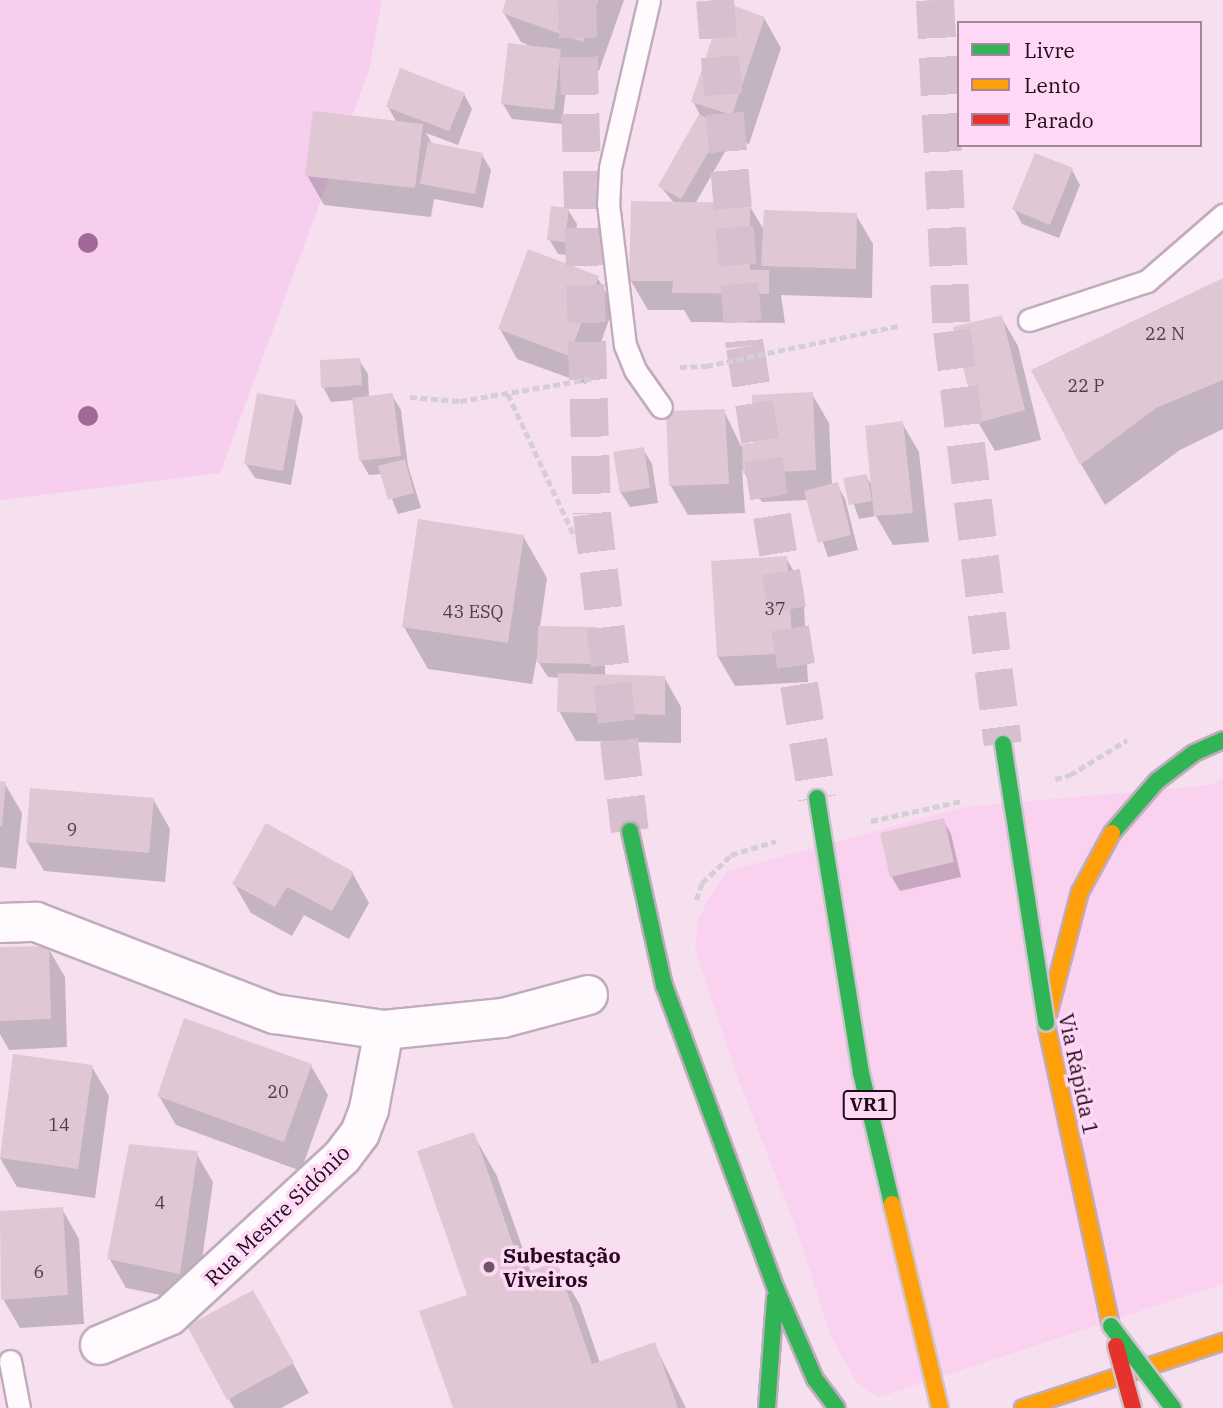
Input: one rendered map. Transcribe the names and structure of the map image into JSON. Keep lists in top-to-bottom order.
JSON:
{
  "streets": {
    "main road": ["Via Rápida 1", "VR1"],
    "street": ["Rua Mestre Sidónio"]
  },
  "places": ["Subestação Viveiros"],
  "house_numbers": [
    "22 N",
    "22 P",
    "37",
    "43 ESQ",
    "9",
    "20",
    "14",
    "4",
    "6"
  ],
  "legend": ["Livre", "Lento", "Parado"]
}
